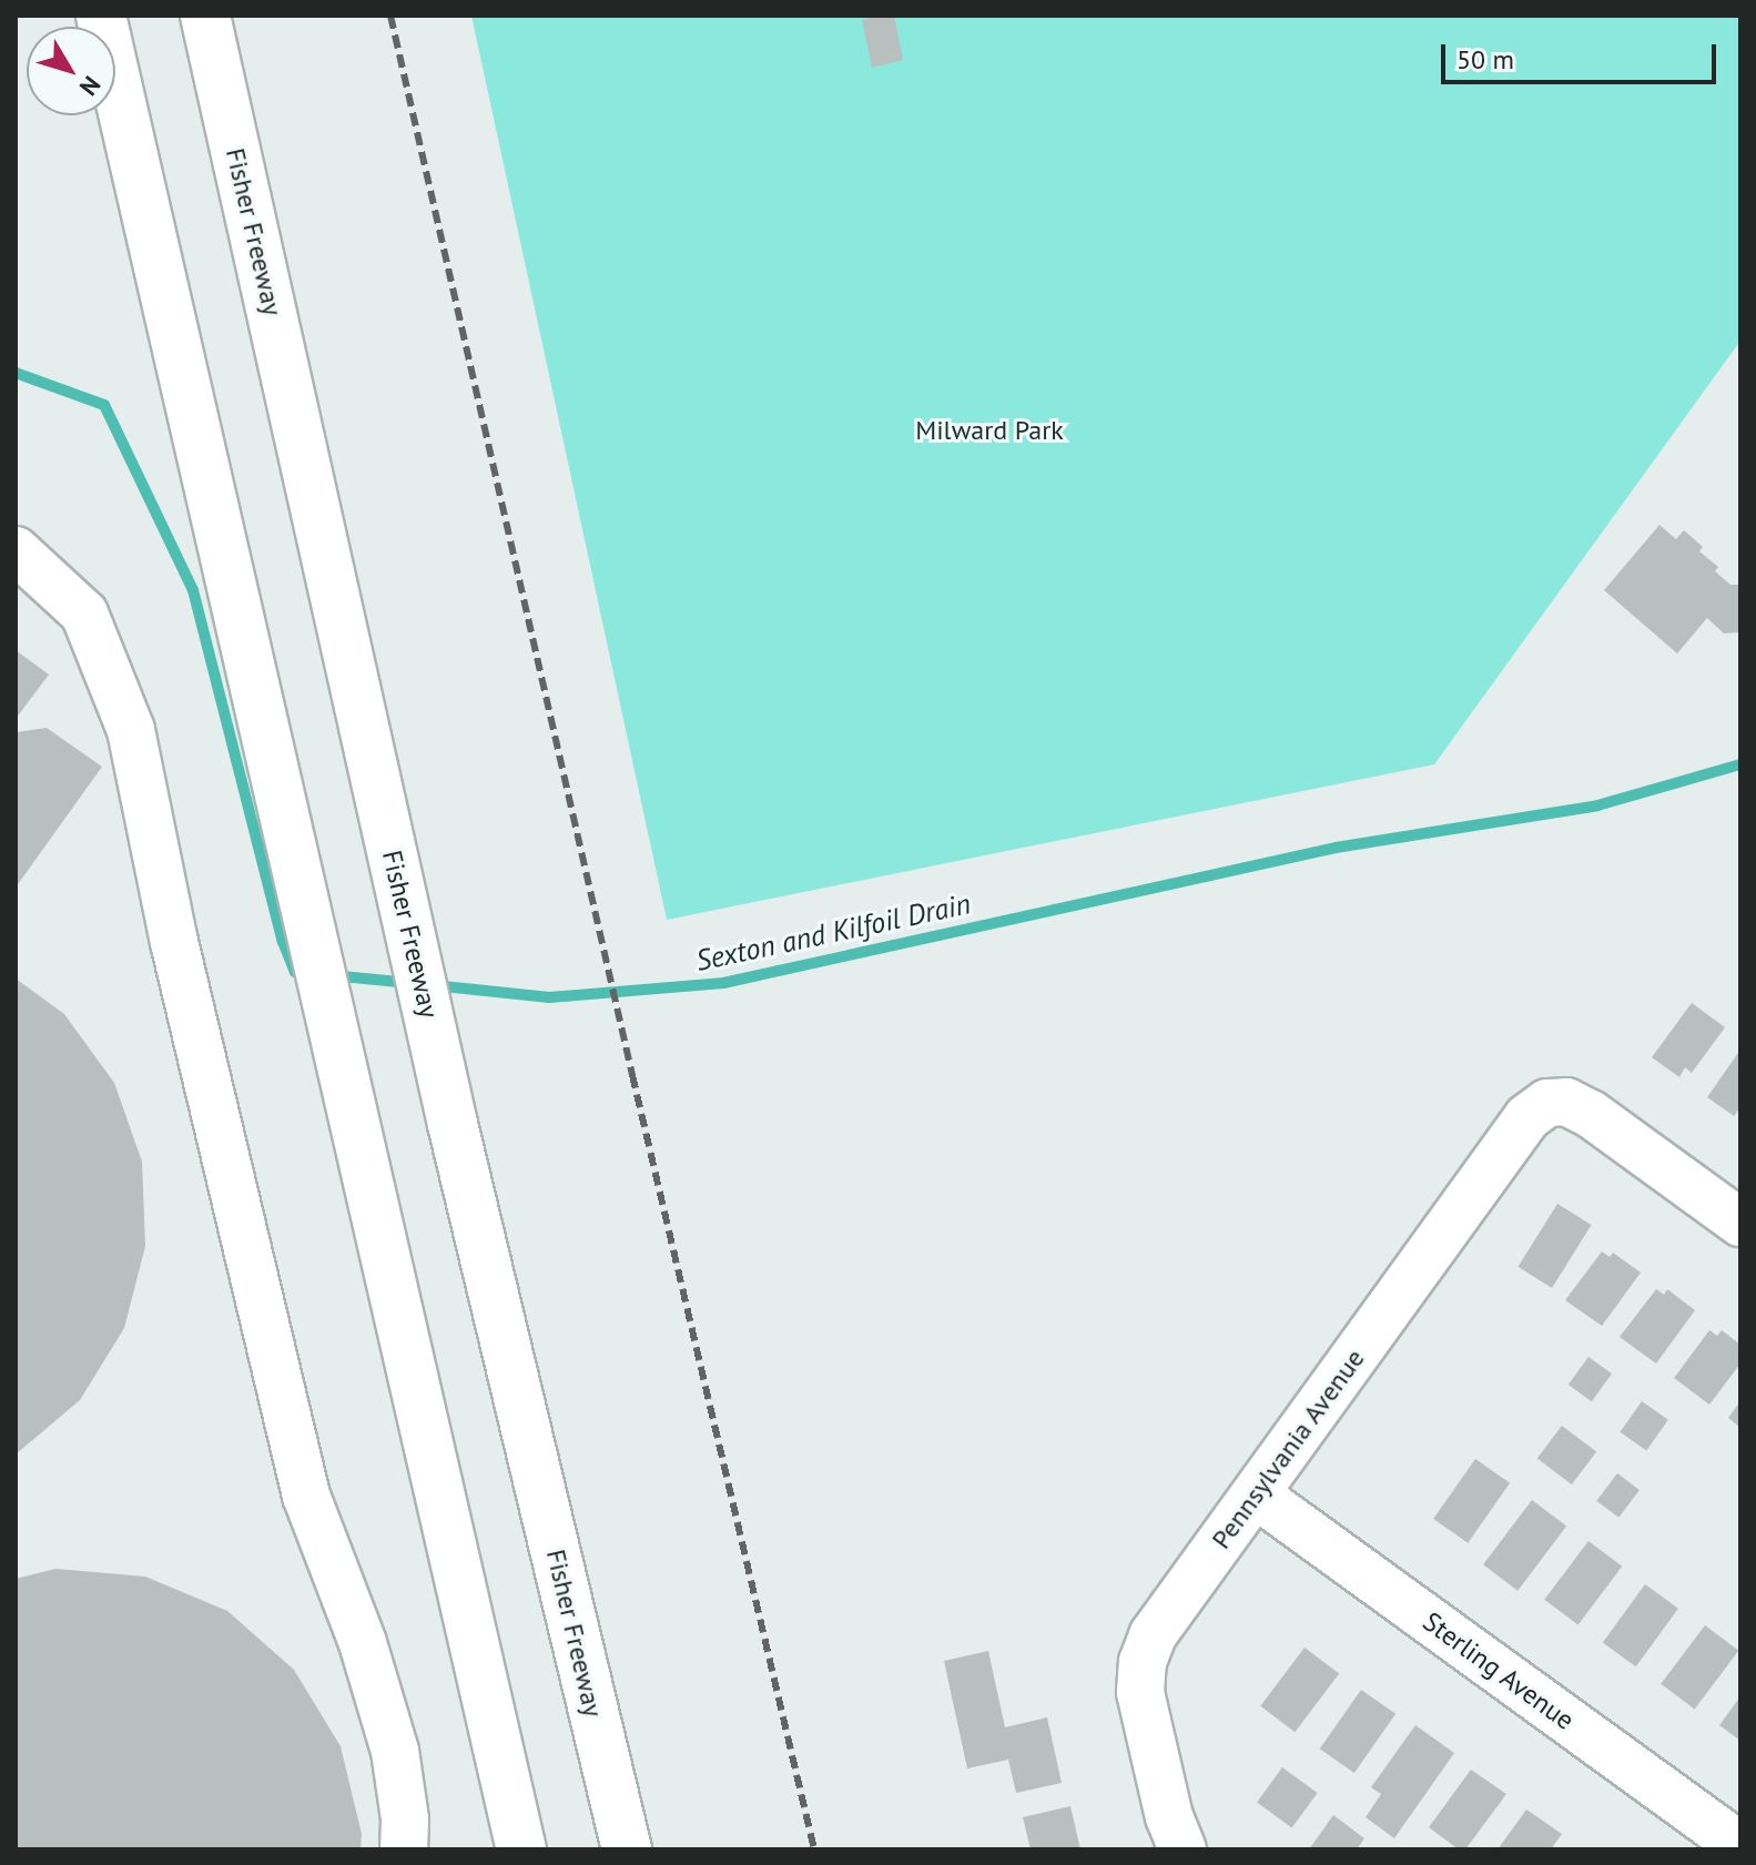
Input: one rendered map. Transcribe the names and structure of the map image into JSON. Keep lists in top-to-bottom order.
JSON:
{
  "streets": {
    "highway": ["Fisher Freeway"],
    "street": ["Pennsylvania Avenue", "Sterling Avenue"]
  },
  "crossings": [
    ["Pennsylvania Avenue", "Sterling Avenue"]
  ],
  "water": ["Sexton and Kilfoil Drain"],
  "parks": ["Milward Park"],
  "scale_bar": "50 m",
  "north": "bottom right"
}
